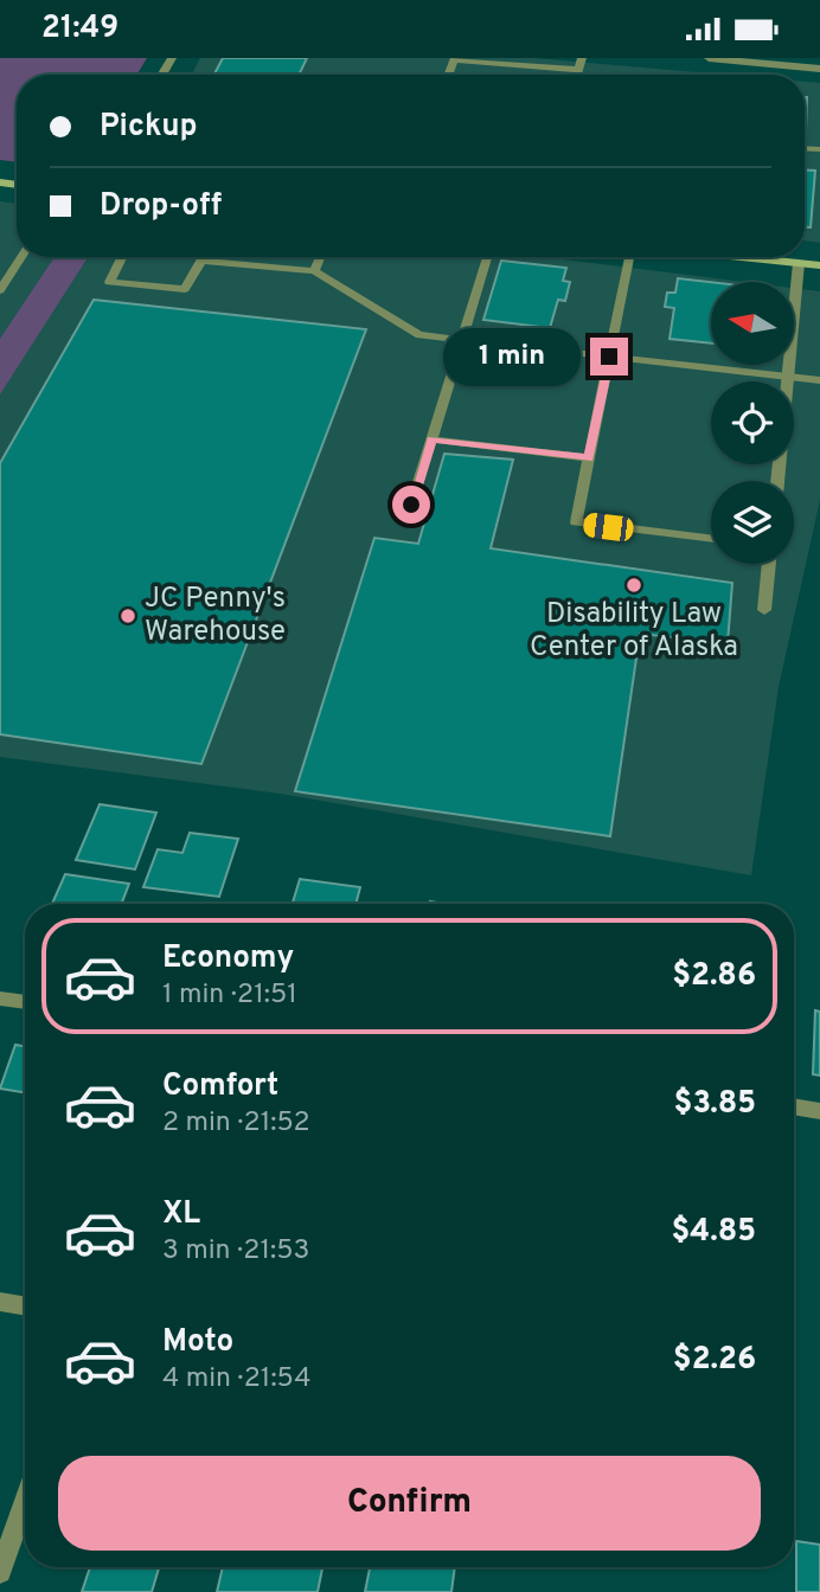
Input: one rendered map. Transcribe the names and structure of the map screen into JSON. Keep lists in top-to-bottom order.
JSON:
{
  "places": ["Disability Law Center of Alaska", "JC Penny's Warehouse"],
  "north": "left",
  "page": {
    "status": "21:49",
    "banner": ["Pickup", "Drop-off"],
    "bubble": "1 min",
    "list": [
      {
        "name": "Economy",
        "note": "1 min · 21:51",
        "value": "$2.86"
      },
      {
        "name": "Comfort",
        "note": "2 min · 21:52",
        "value": "$3.85"
      },
      {
        "name": "XL",
        "note": "3 min · 21:53",
        "value": "$4.85"
      },
      {
        "name": "Moto",
        "note": "4 min · 21:54",
        "value": "$2.26"
      }
    ],
    "buttons": "Confirm"
  }
}
